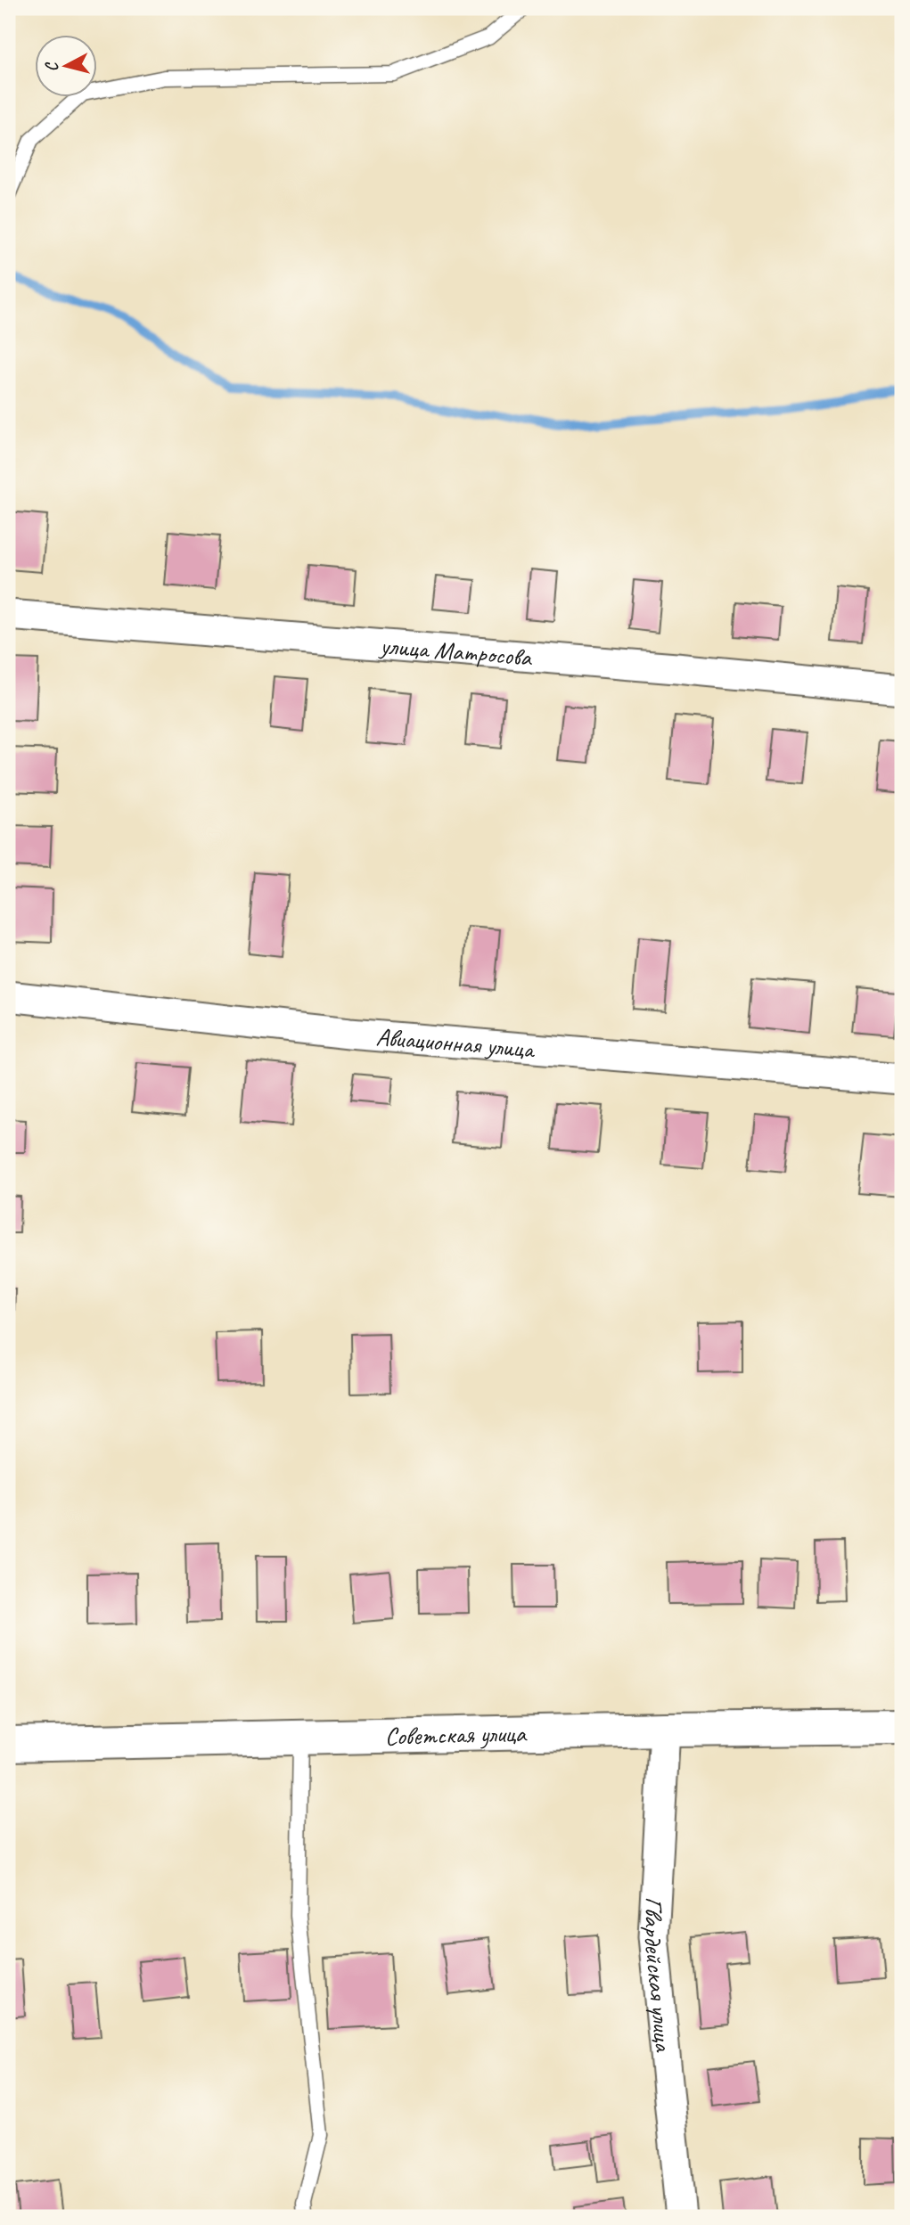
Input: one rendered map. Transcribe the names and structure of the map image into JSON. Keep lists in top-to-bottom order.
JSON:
{
  "streets": {
    "main road": ["Советская улица"],
    "street": ["улица Матросова", "Авиационная улица", "Гвардейская улица"]
  },
  "crossings": [
    ["Советская улица", "Гвардейская улица"]
  ],
  "north": "left"
}
